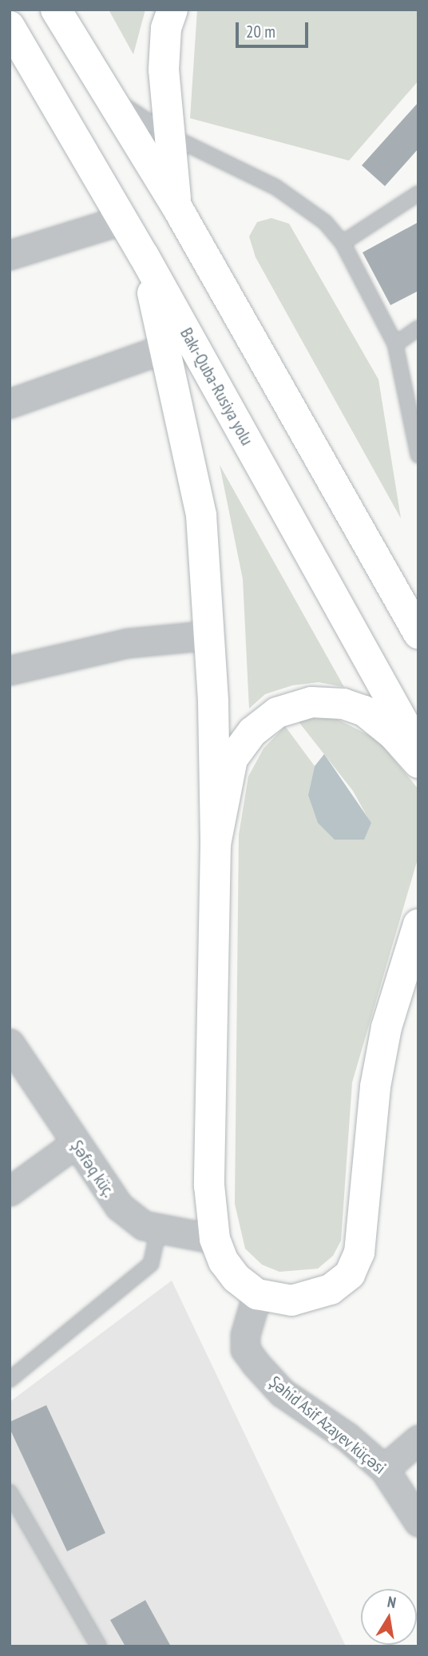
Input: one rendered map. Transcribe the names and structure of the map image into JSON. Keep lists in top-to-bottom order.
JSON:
{
  "streets": {
    "main road": ["Bakı-Quba-Rusiya yolu"],
    "street": ["Şəfəq küç.", "Şəhid Asif Azayev küçəsi"]
  },
  "scale_bar": "20 m",
  "north": "top"
}
